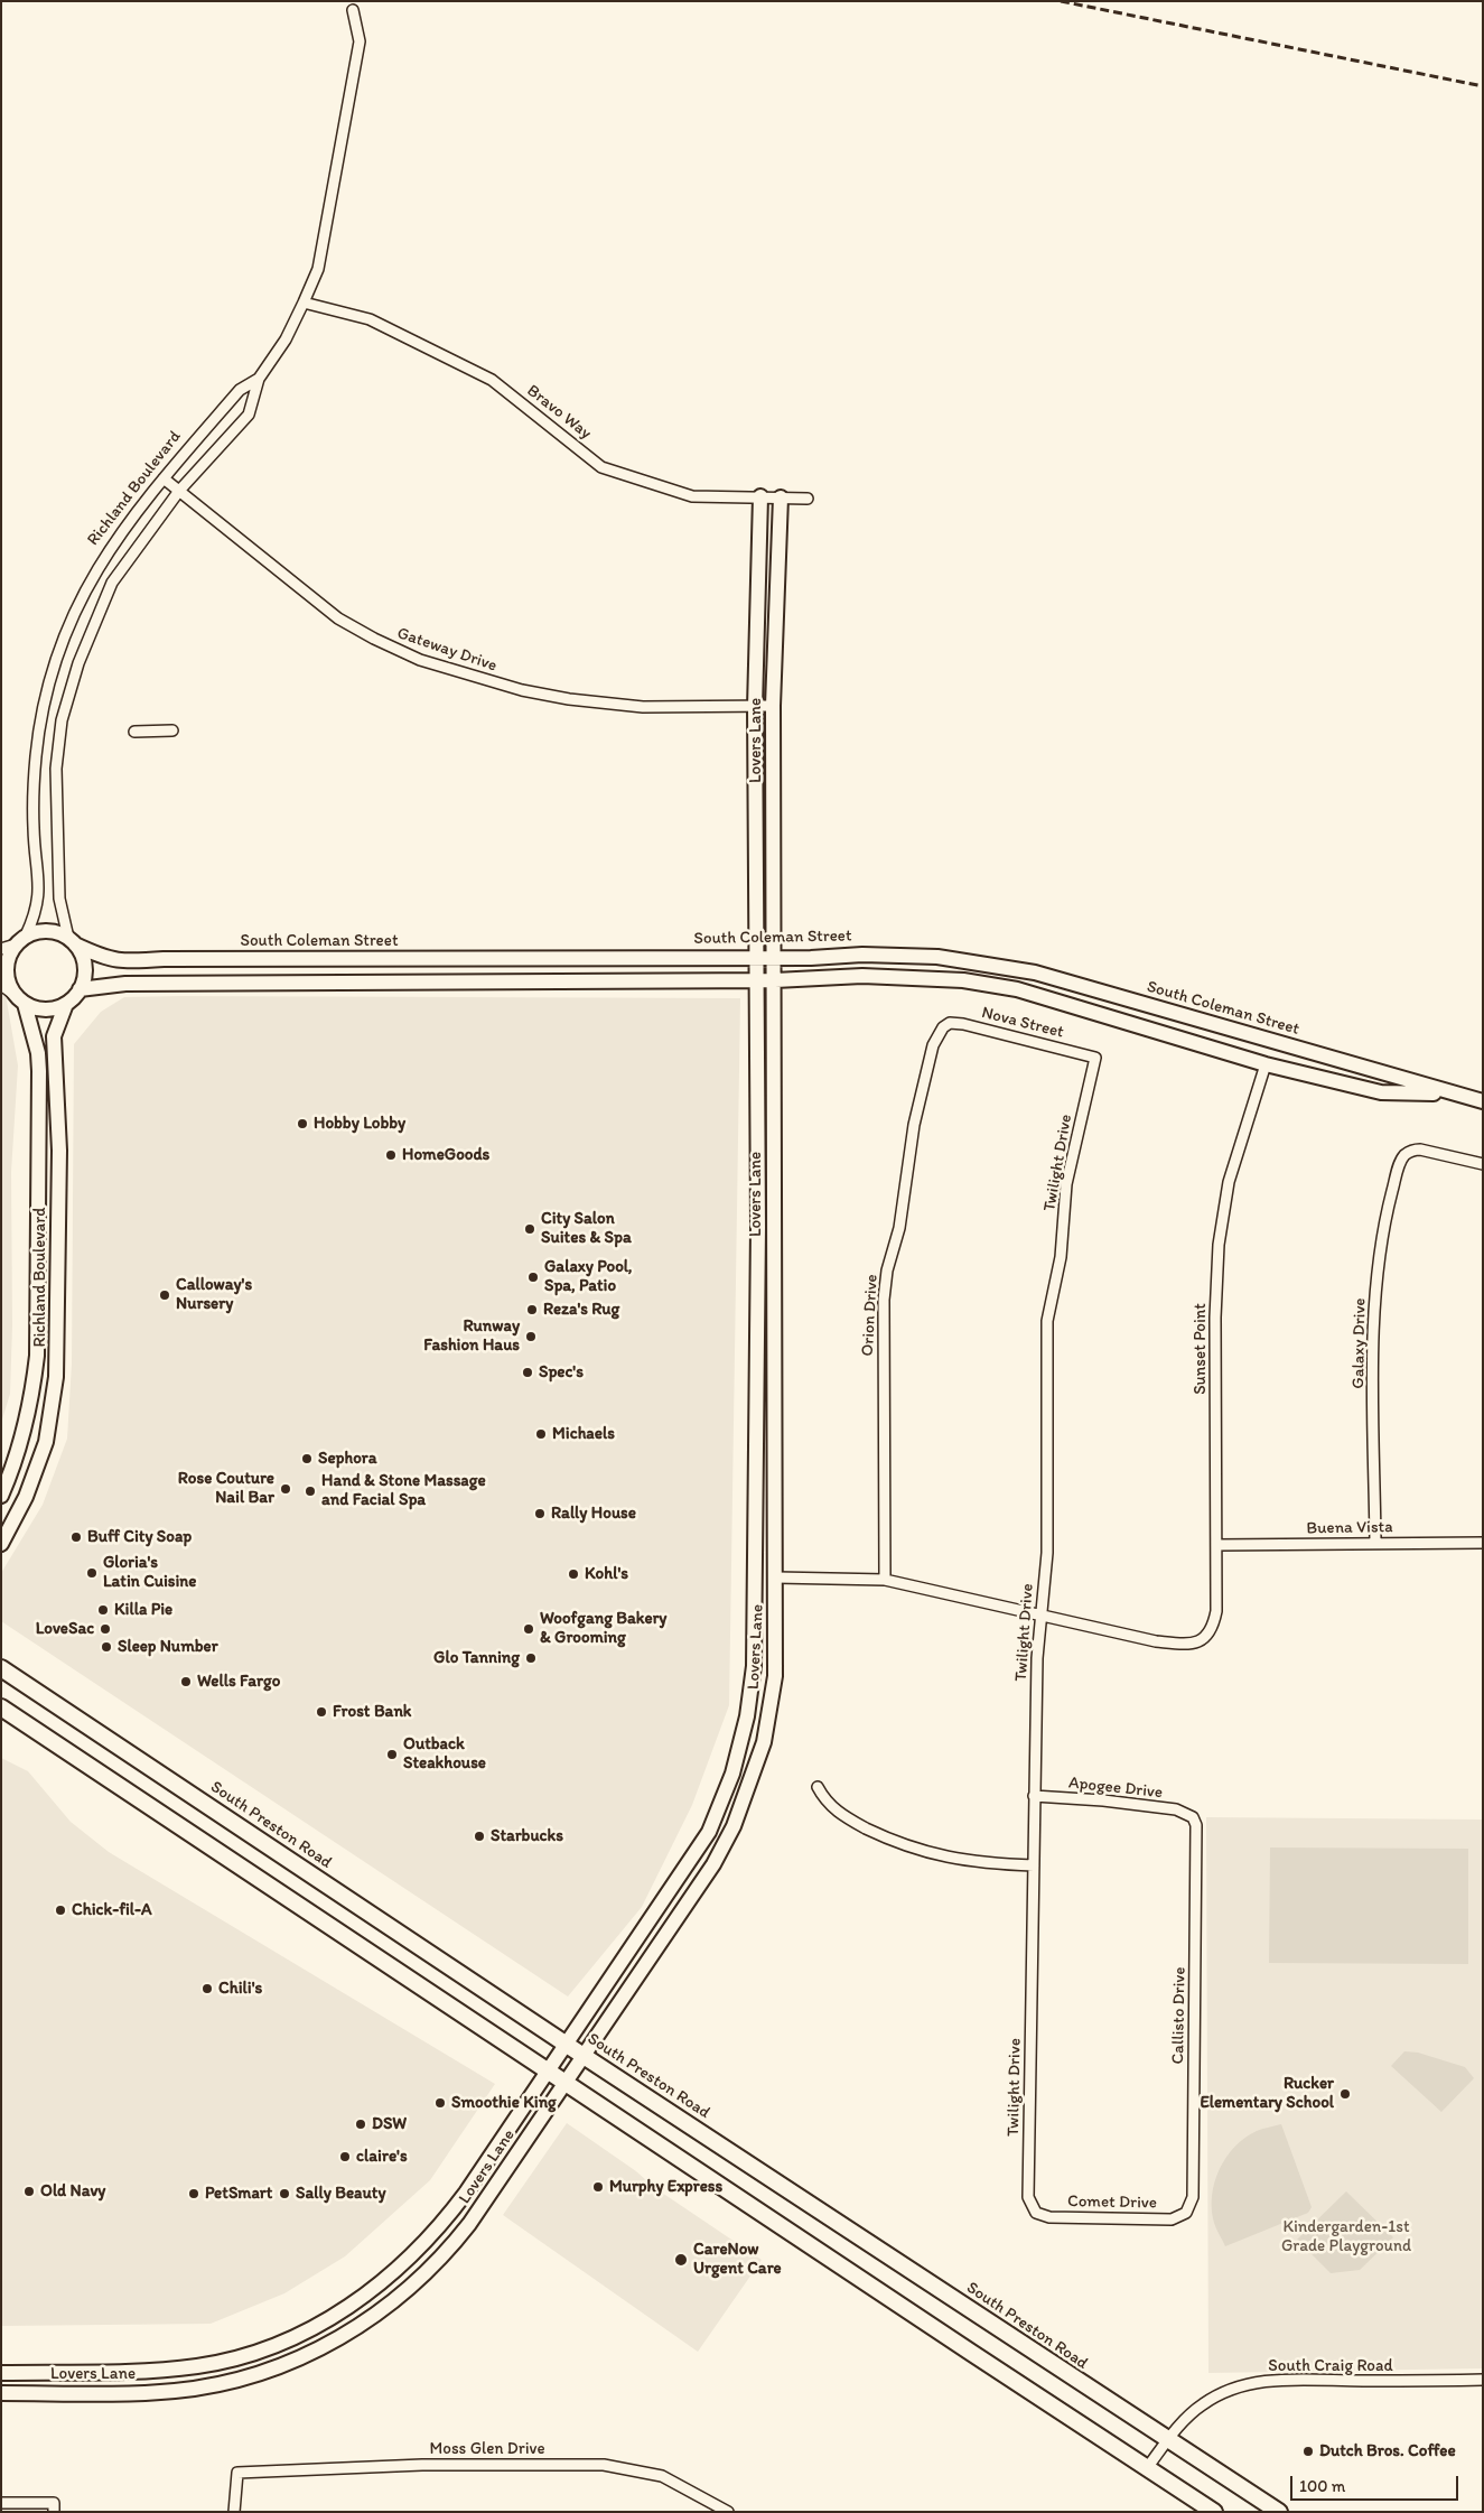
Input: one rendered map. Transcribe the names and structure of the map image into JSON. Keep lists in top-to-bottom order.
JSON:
{
  "streets": {
    "main road": ["South Preston Road"],
    "street": [
      "Bravo Way",
      "Richland Boulevard",
      "Gateway Drive",
      "Lovers Lane",
      "South Coleman Street",
      "Nova Street",
      "Twilight Drive",
      "Orion Drive",
      "Galaxy Drive",
      "Sunset Point",
      "Buena Vista",
      "Apogee Drive",
      "Callisto Drive",
      "Comet Drive",
      "South Craig Road",
      "Moss Glen Drive"
    ]
  },
  "crossings": [
    ["Bravo Way", "Richland Boulevard"],
    ["Bravo Way", "Lovers Lane"],
    ["Richland Boulevard", "Gateway Drive"],
    ["Richland Boulevard", "South Coleman Street"],
    ["Gateway Drive", "Lovers Lane"],
    ["Lovers Lane", "South Coleman Street"],
    ["Lovers Lane", "South Preston Road"],
    ["South Coleman Street", "Sunset Point"],
    ["Nova Street", "Twilight Drive"],
    ["Nova Street", "Orion Drive"],
    ["Twilight Drive", "Sunset Point"],
    ["Twilight Drive", "Apogee Drive"],
    ["Twilight Drive", "Comet Drive"],
    ["Galaxy Drive", "Buena Vista"],
    ["Sunset Point", "Buena Vista"],
    ["Apogee Drive", "Callisto Drive"],
    ["South Preston Road", "South Craig Road"],
    ["Callisto Drive", "Comet Drive"]
  ],
  "parks": ["Kindergarden-1st Grade Playground"],
  "places": [
    "Hobby Lobby",
    "HomeGoods",
    "City Salon Suites & Spa",
    "Galaxy Pool, Spa, Patio",
    "Calloway's Nursery",
    "Reza's Rug",
    "Runway Fashion Haus",
    "Spec's",
    "Michaels",
    "Sephora",
    "Rose Couture Nail Bar",
    "Hand & Stone Massage and Facial Spa",
    "Rally House",
    "Buff City Soap",
    "Gloria's Latin Cuisine",
    "Kohl's",
    "Killa Pie",
    "LoveSac",
    "Woofgang Bakery & Grooming",
    "Sleep Number",
    "Glo Tanning",
    "Wells Fargo",
    "Frost Bank",
    "Outback Steakhouse",
    "Starbucks",
    "Chick-fil-A",
    "Chili's",
    "Rucker Elementary School",
    "Smoothie King",
    "DSW",
    "claire's",
    "Murphy Express",
    "Old Navy",
    "PetSmart",
    "Sally Beauty",
    "CareNow Urgent Care",
    "Dutch Bros. Coffee"
  ],
  "scale_bar": "100 m"
}
